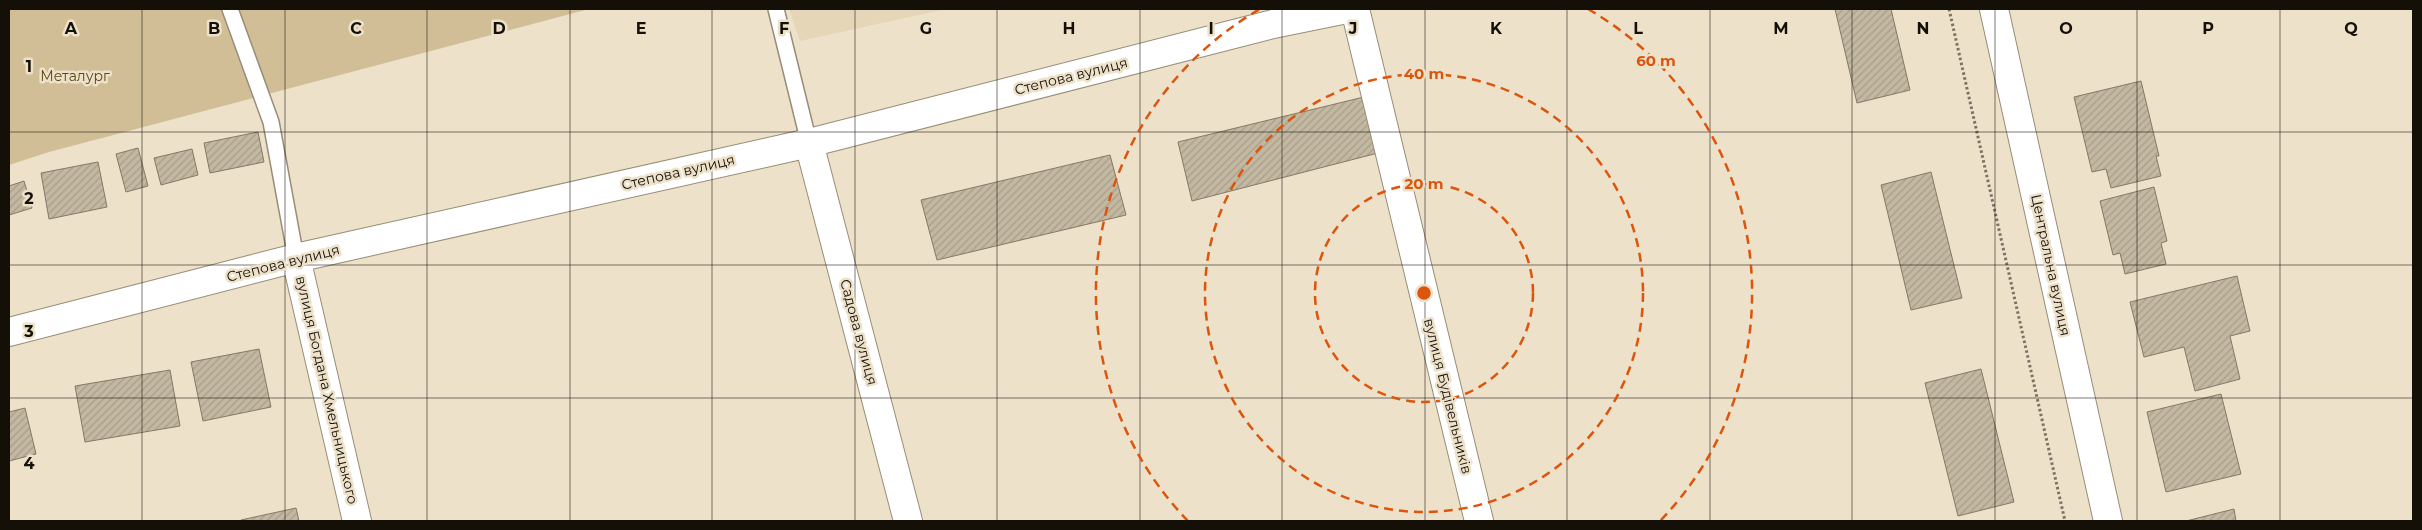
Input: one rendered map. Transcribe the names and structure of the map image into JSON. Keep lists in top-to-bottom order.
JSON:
{
  "streets": {
    "street": [
      "Степова вулиця",
      "Центральна вулиця",
      "Садова вулиця",
      "вулиця Богдана Хмельницького",
      "вулиця Будівельників"
    ]
  },
  "crossings": [
    ["Степова вулиця", "Садова вулиця"],
    ["Степова вулиця", "вулиця Богдана Хмельницького"]
  ],
  "parks": ["Металург"],
  "grid": {
    "columns": [
      "A",
      "B",
      "C",
      "D",
      "E",
      "F",
      "G",
      "H",
      "I",
      "J",
      "K",
      "L",
      "M",
      "N",
      "O",
      "P",
      "Q"
    ],
    "rows": [
      "1",
      "2",
      "3",
      "4"
    ]
  },
  "rings": ["60 m", "40 m", "20 m"]
}
